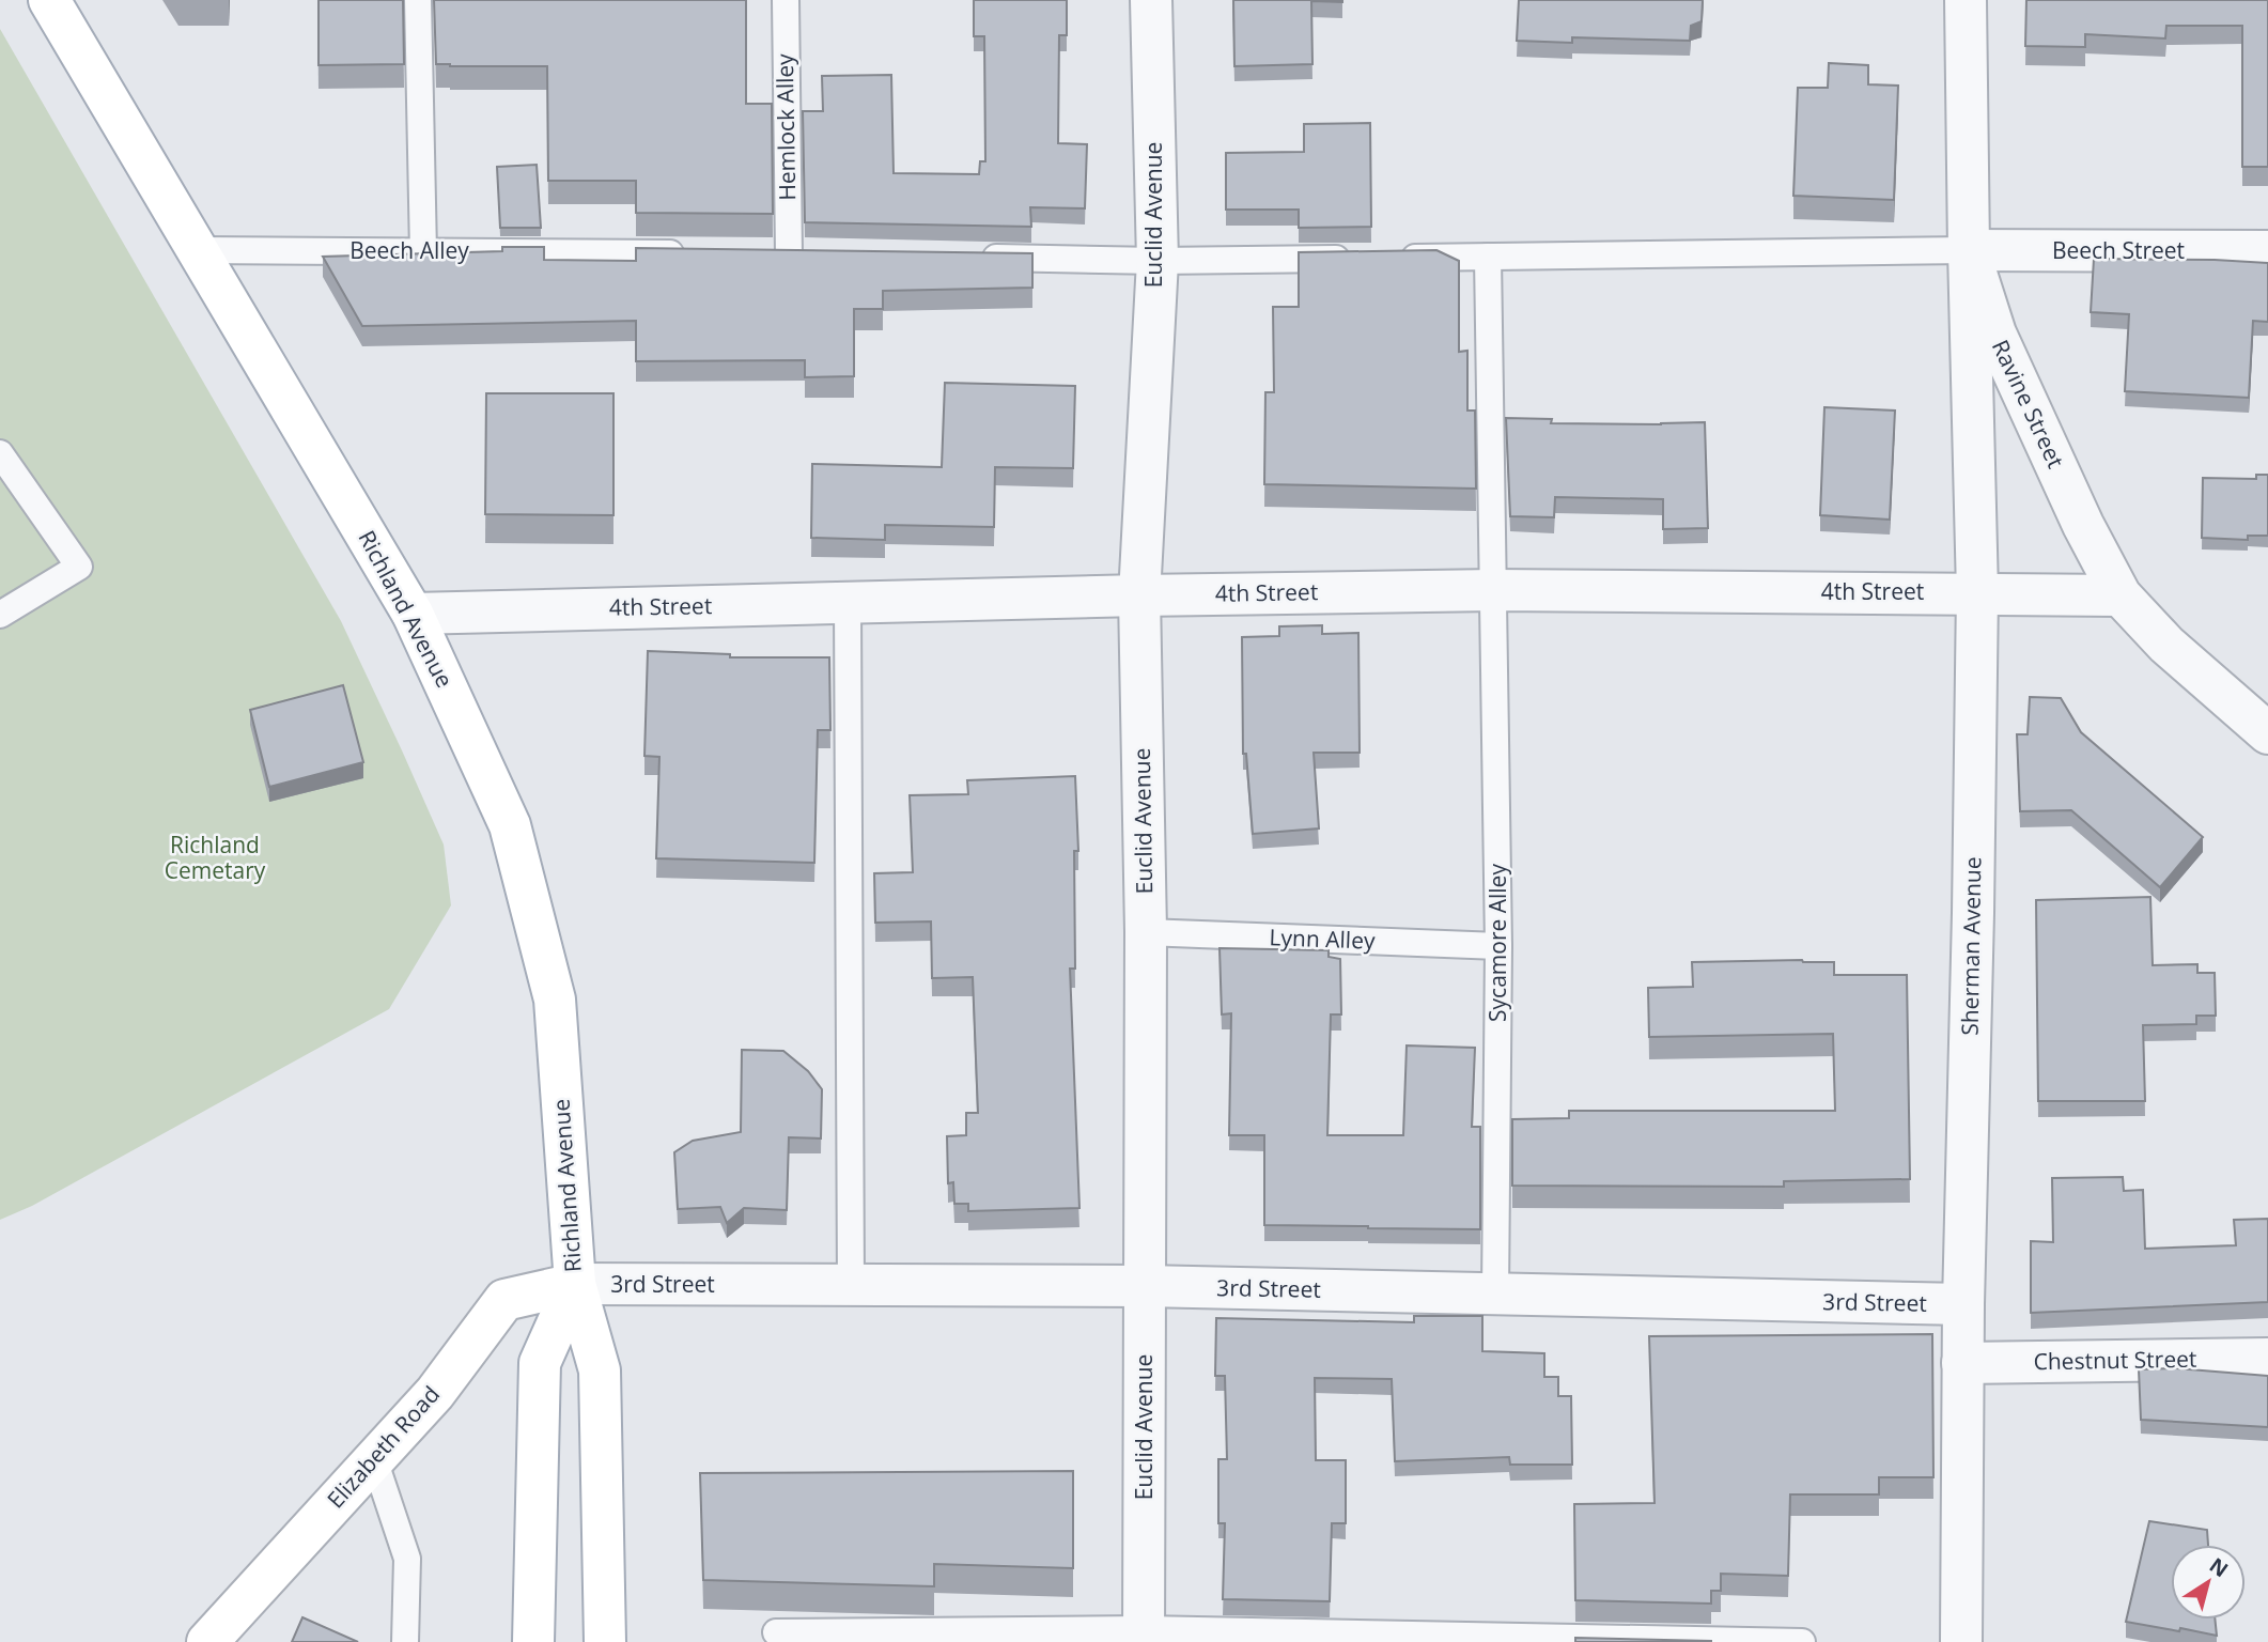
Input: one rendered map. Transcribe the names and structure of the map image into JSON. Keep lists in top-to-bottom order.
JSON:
{
  "streets": {
    "main road": ["Richland Avenue", "Elizabeth Road"],
    "street": [
      "Euclid Avenue",
      "Beech Street",
      "Ravine Street",
      "4th Street",
      "Sherman Avenue",
      "3rd Street",
      "Chestnut Street"
    ],
    "lane": [
      "Hemlock Alley",
      "Beech Alley",
      "Lynn Alley",
      "Sycamore Alley"
    ]
  },
  "crossings": [
    ["Euclid Avenue", "4th Street"],
    ["Euclid Avenue", "Lynn Alley"],
    ["Euclid Avenue", "3rd Street"],
    ["Beech Alley", "Richland Avenue"],
    ["Beech Street", "Ravine Street"],
    ["Beech Street", "Sherman Avenue"],
    ["Ravine Street", "4th Street"],
    ["Ravine Street", "Sherman Avenue"],
    ["4th Street", "Richland Avenue"],
    ["4th Street", "Sycamore Alley"],
    ["4th Street", "Sherman Avenue"],
    ["Richland Avenue", "3rd Street"],
    ["Richland Avenue", "Elizabeth Road"],
    ["Lynn Alley", "Sycamore Alley"],
    ["Sycamore Alley", "3rd Street"],
    ["Sherman Avenue", "3rd Street"],
    ["Sherman Avenue", "Chestnut Street"],
    ["3rd Street", "Elizabeth Road"]
  ],
  "parks": ["Richland Cemetary"],
  "north": "top right"
}
